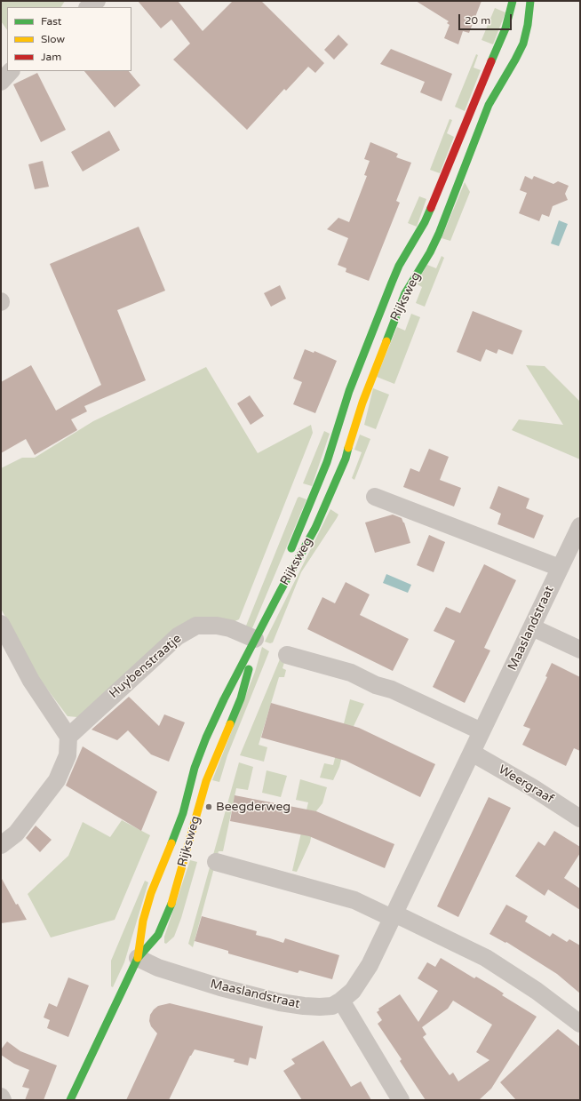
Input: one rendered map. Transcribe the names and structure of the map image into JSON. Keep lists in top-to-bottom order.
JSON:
{
  "streets": {
    "main road": ["Rijksweg"],
    "street": ["Maaslandstraat", "Huybenstraatje", "Weergraaf"]
  },
  "crossings": [
    ["Rijksweg", "Maaslandstraat"],
    ["Rijksweg", "Huybenstraatje"],
    ["Maaslandstraat", "Weergraaf"]
  ],
  "places": ["Beegderweg"],
  "legend": ["Fast", "Slow", "Jam"],
  "scale_bar": "20 m"
}
